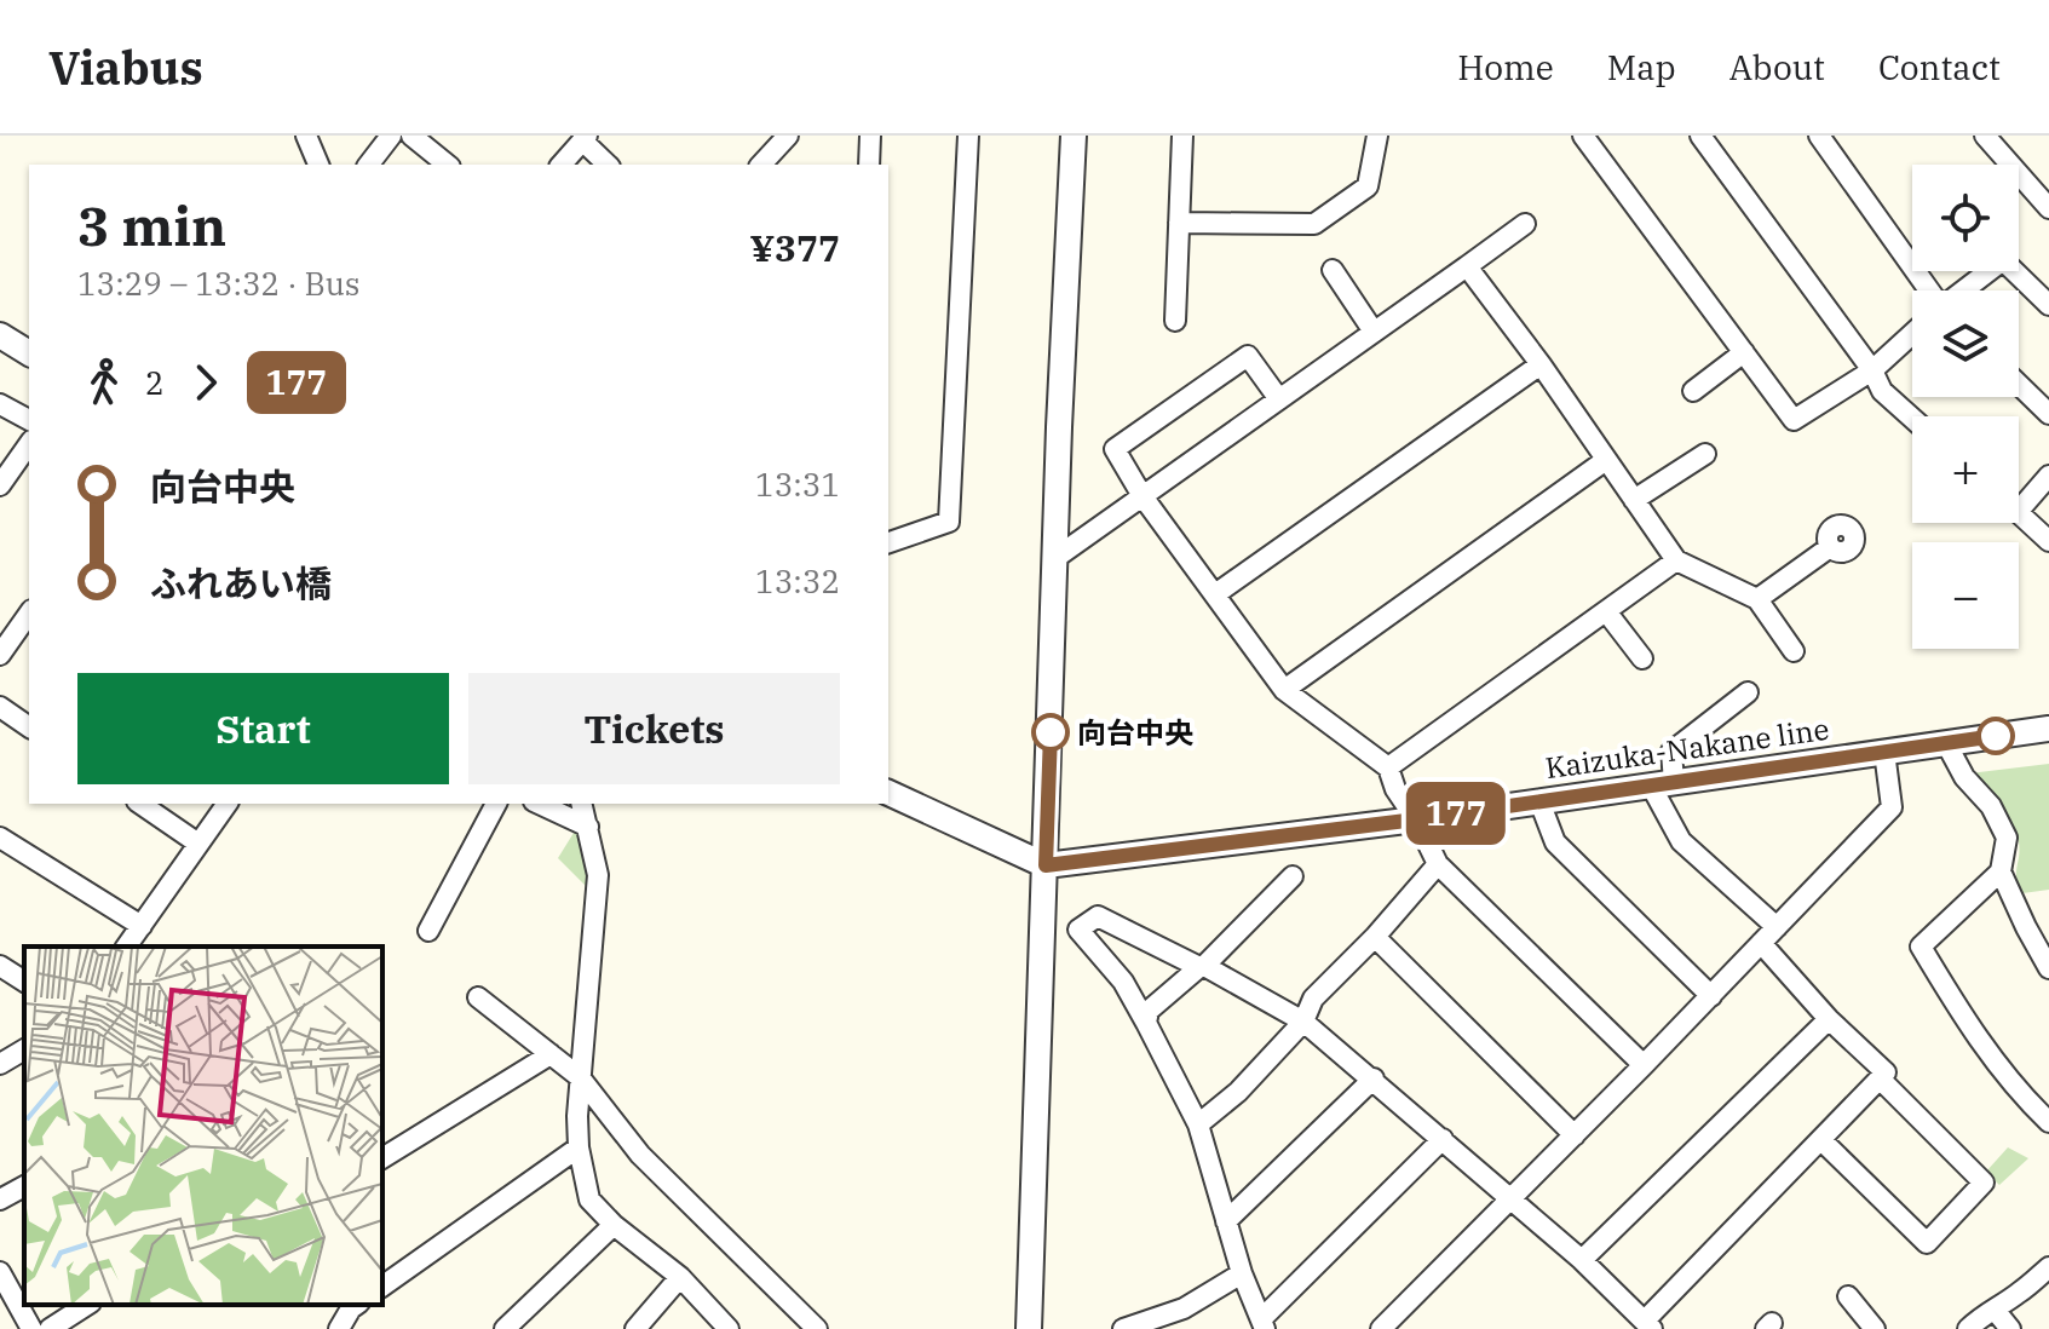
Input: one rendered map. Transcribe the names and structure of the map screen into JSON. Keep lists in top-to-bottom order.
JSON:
{
  "streets": {
    "street": ["Kaizuka-Nakane line"]
  },
  "places": ["向台中央"],
  "lines": ["bus line 177"],
  "page": {
    "header": "Viabus",
    "nav": [
      "Home",
      "Map",
      "About",
      "Contact"
    ],
    "on_map": "177",
    "map_buttons": ["+", "−"],
    "heading": ["3 min", "13:29 – 13:32 · Bus", "¥377"],
    "legs": ["2", "177"],
    "list": [
      {
        "name": "向台中央",
        "value": "13:31"
      },
      {
        "name": "ふれあい橋",
        "value": "13:32"
      }
    ],
    "buttons": ["Start", "Tickets"]
  }
}
